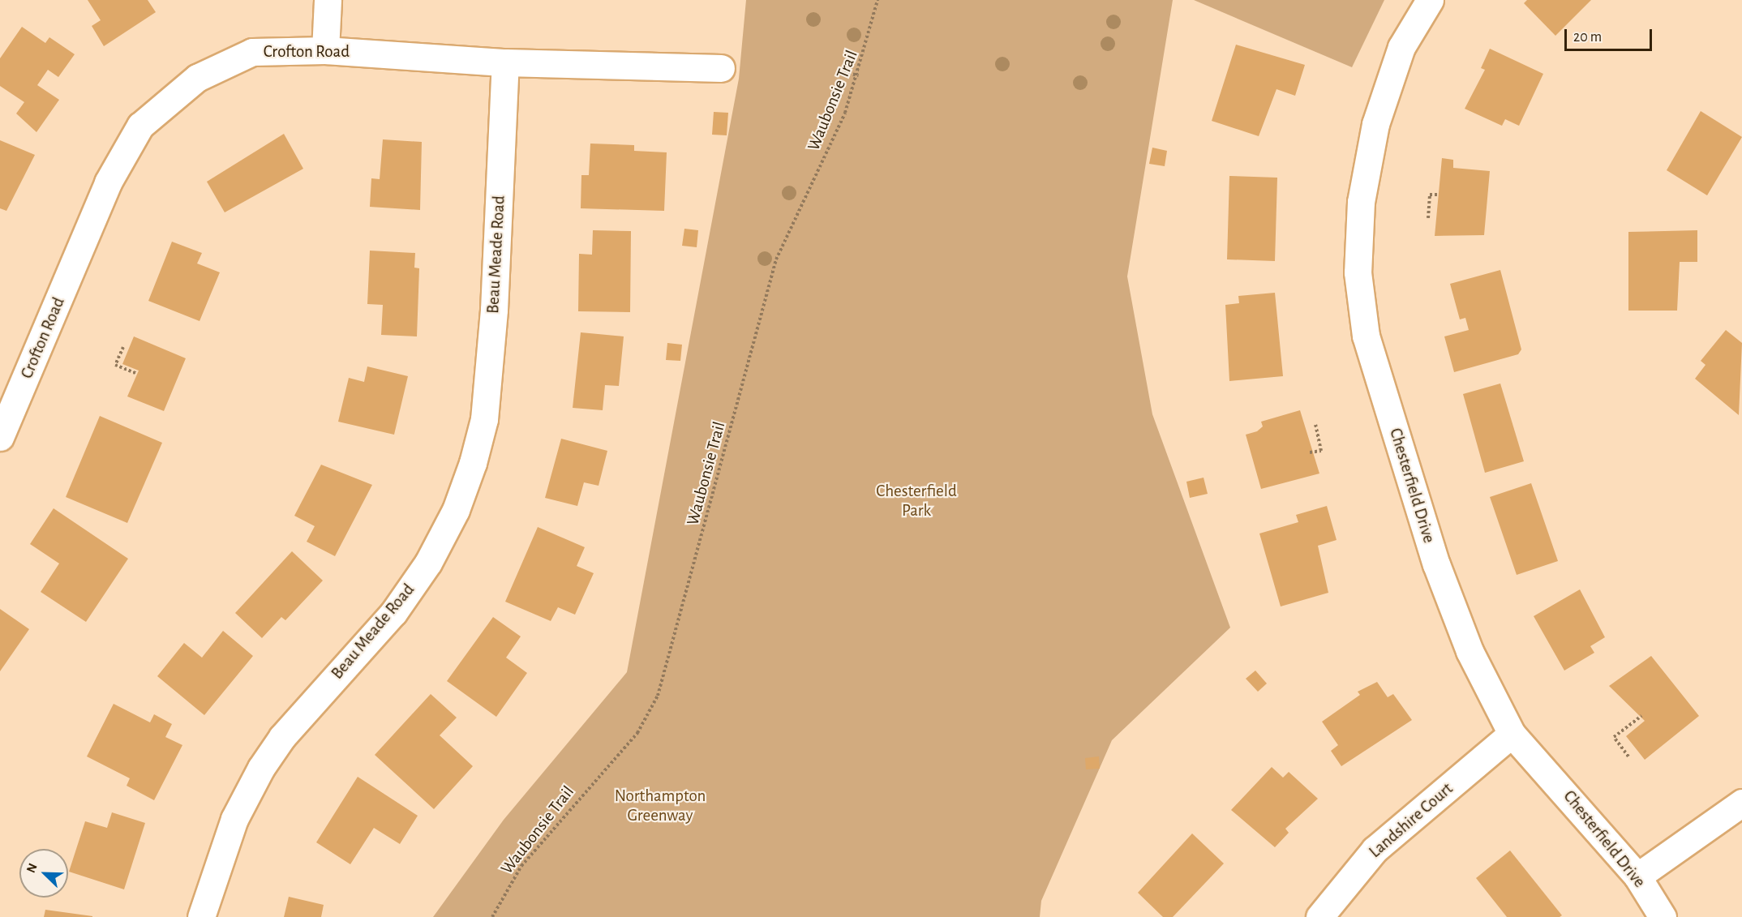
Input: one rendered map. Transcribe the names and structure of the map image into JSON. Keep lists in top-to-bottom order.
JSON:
{
  "streets": {
    "street": [
      "Crofton Road",
      "Beau Meade Road",
      "Chesterfield Drive",
      "Landshire Court"
    ],
    "path": ["Waubonsie Trail"]
  },
  "crossings": [
    ["Crofton Road", "Beau Meade Road"],
    ["Chesterfield Drive", "Landshire Court"]
  ],
  "parks": ["Chesterfield Park", "Northampton Greenway"],
  "scale_bar": "20 m",
  "north": "top left"
}
